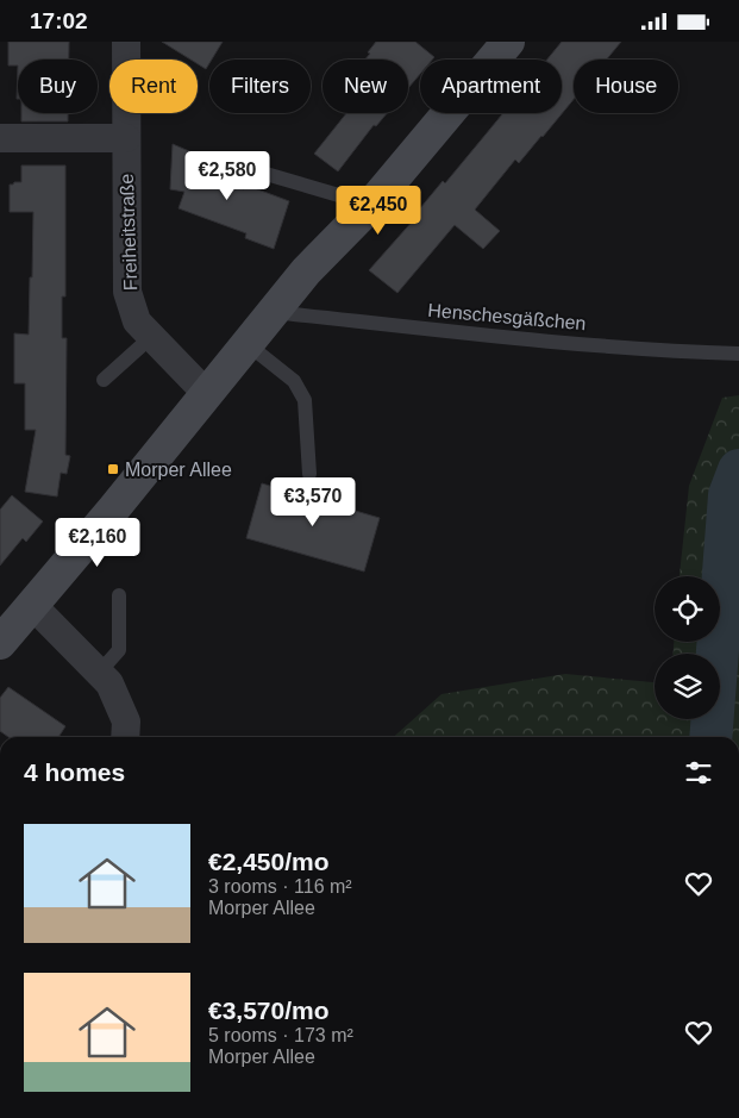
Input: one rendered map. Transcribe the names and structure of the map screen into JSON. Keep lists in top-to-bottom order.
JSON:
{
  "streets": {
    "street": ["Freiheitstraße"],
    "lane": ["Henschesgäßchen"]
  },
  "places": {
    "transit": ["Morper Allee"]
  },
  "page": {
    "status": "17:02",
    "chip": [
      "Buy",
      "Rent",
      "Filters",
      "New",
      "Apartment",
      "House"
    ],
    "price": [
      "€2,580",
      "€2,450",
      "€3,570",
      "€2,160"
    ],
    "heading": "4 homes",
    "list": [
      {
        "name": "€2,450/mo",
        "note": "3 rooms · 116 m² · Morper Allee"
      },
      {
        "name": "€3,570/mo",
        "note": "5 rooms · 173 m² · Morper Allee"
      }
    ]
  }
}
